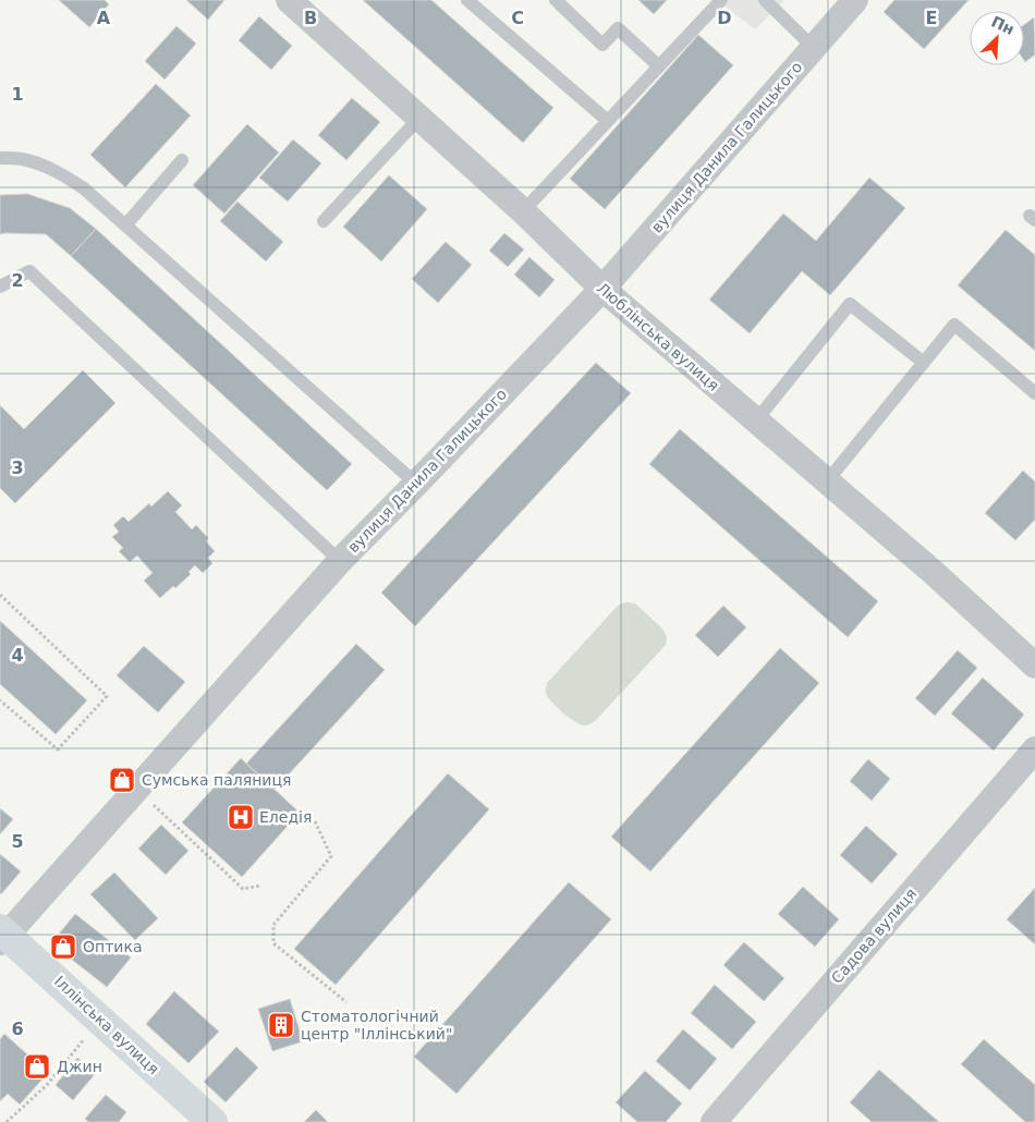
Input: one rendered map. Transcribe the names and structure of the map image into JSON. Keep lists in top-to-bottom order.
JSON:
{
  "streets": {
    "main road": ["Іллінська вулиця"],
    "street": ["вулиця Данила Галицького", "Люблінська вулиця", "Садова вулиця"]
  },
  "crossings": [
    ["вулиця Данила Галицького", "Люблінська вулиця"],
    ["вулиця Данила Галицького", "Іллінська вулиця"]
  ],
  "places": {
    "shop": ["Сумська паляниця", "Оптика", "Джин"],
    "hospital": ["Еледія"],
    "building": ["Стоматологічний центр \"Іллінський\""]
  },
  "north": "top right",
  "grid": {
    "columns": [
      "A",
      "B",
      "C",
      "D",
      "E"
    ],
    "rows": [
      "1",
      "2",
      "3",
      "4",
      "5",
      "6"
    ]
  }
}
